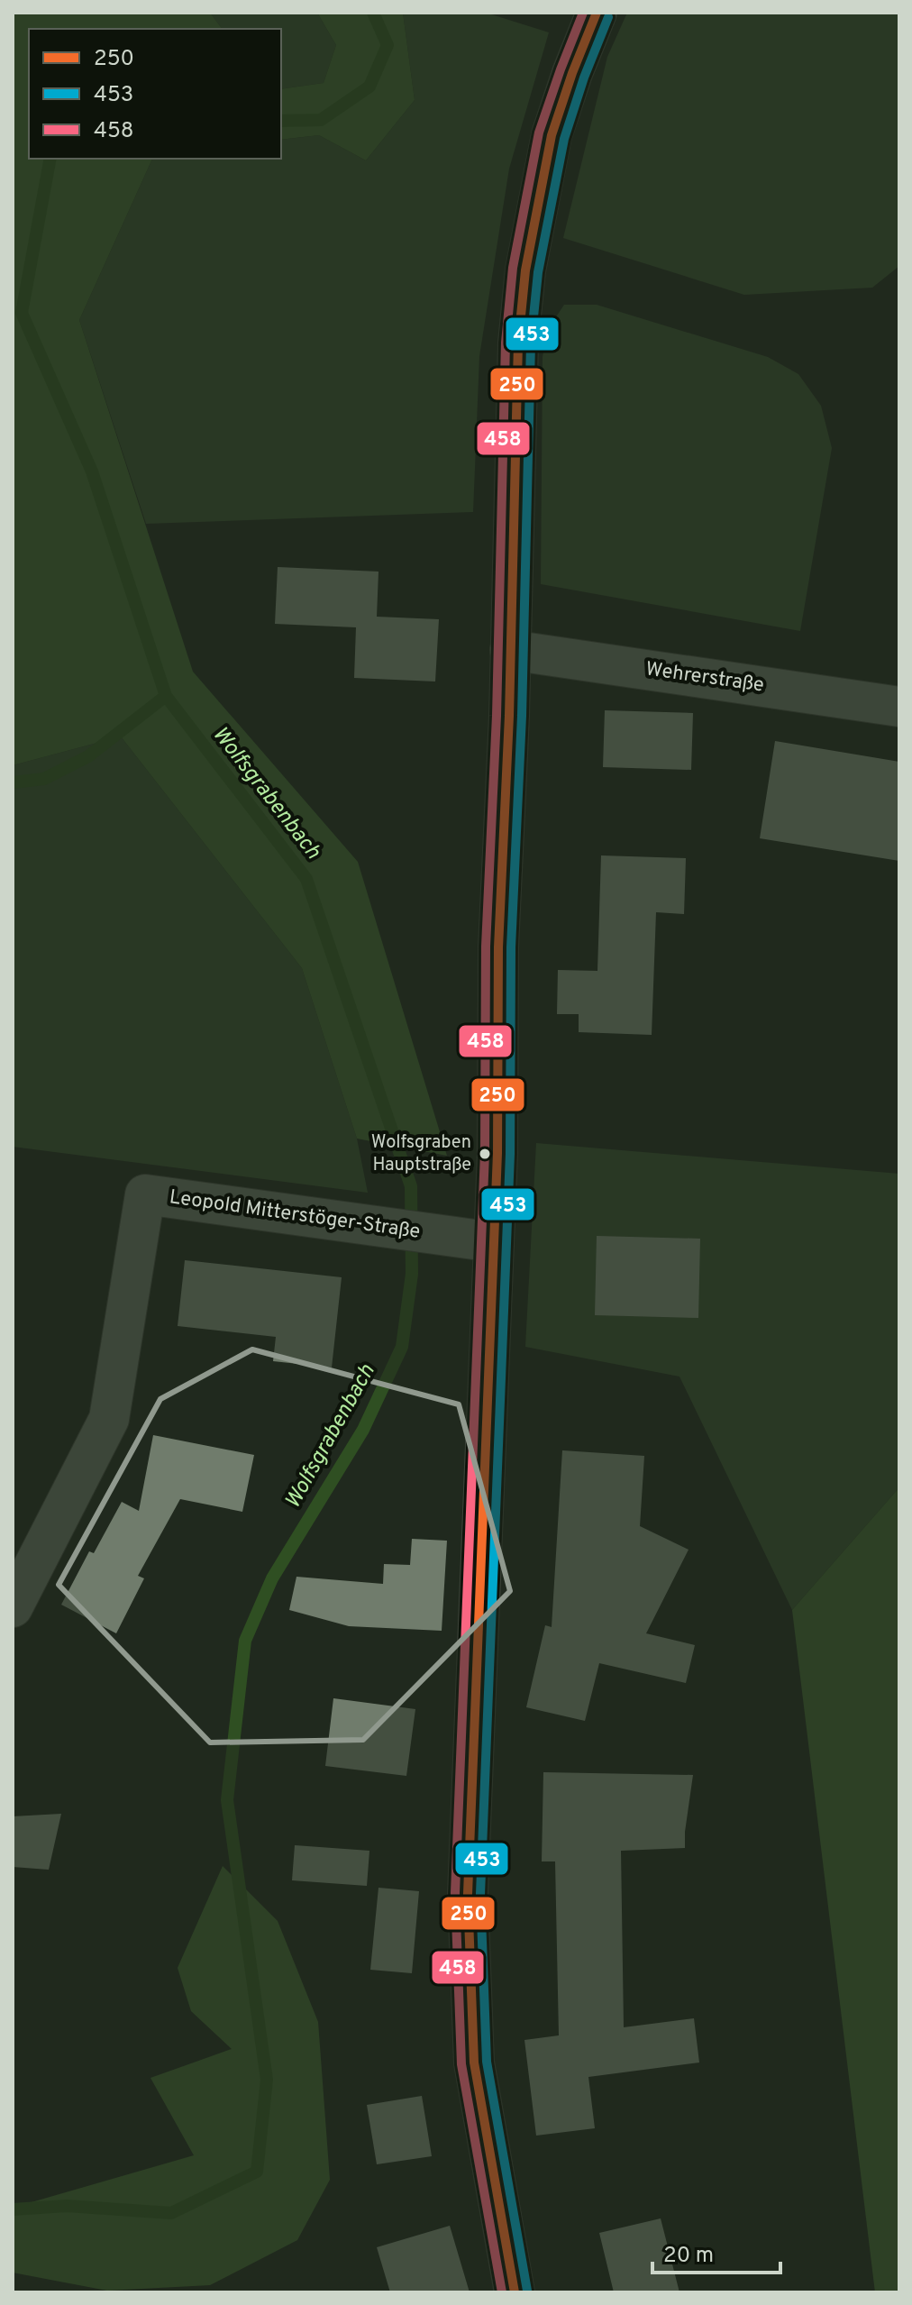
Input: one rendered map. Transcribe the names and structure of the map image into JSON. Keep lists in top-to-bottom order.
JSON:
{
  "streets": {
    "street": ["Wehrerstraße", "Leopold Mitterstöger-Straße"]
  },
  "water": ["Wolfsgrabenbach"],
  "places": ["Wolfsgraben Hauptstraße"],
  "lines": ["transit line 250", "transit line 458", "transit line 453"],
  "legend": ["250", "453", "458"],
  "scale_bar": "20 m"
}
